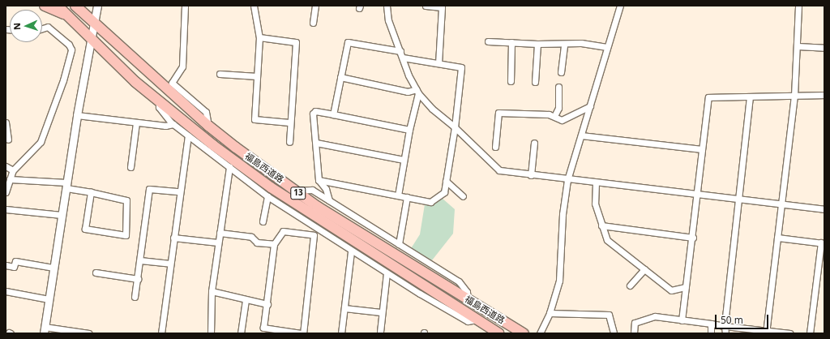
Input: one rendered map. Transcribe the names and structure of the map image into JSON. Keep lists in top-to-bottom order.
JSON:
{
  "streets": {
    "highway": ["福島西道路", "13"]
  },
  "scale_bar": "50 m",
  "north": "left"
}
